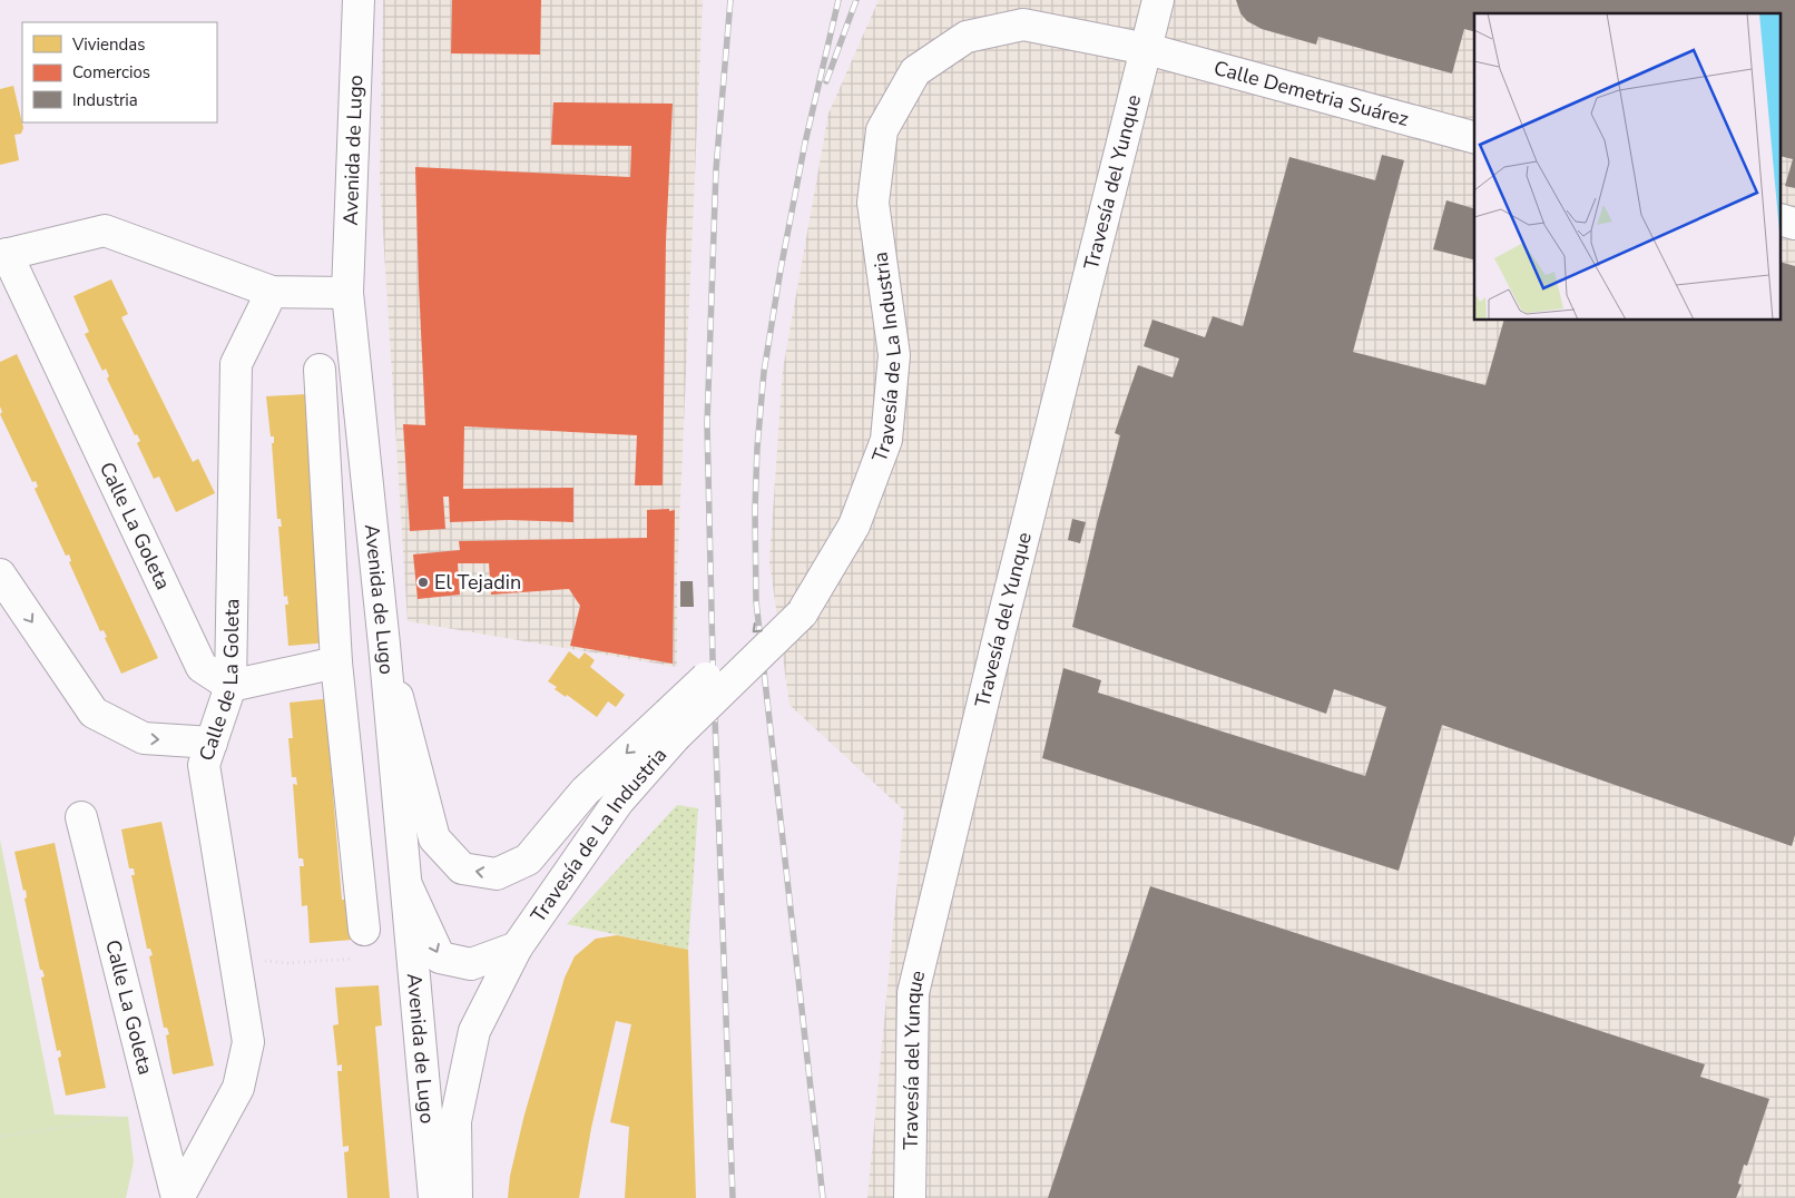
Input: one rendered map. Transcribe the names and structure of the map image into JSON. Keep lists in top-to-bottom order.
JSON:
{
  "streets": {
    "street": [
      "Calle Demetria Suárez",
      "Avenida de Lugo",
      "Travesía del Yunque",
      "Travesía de La Industria",
      "Calle La Goleta",
      "Calle de La Goleta"
    ]
  },
  "crossings": [
    ["Calle Demetria Suárez", "Travesía del Yunque"],
    ["Calle Demetria Suárez", "Travesía de La Industria"],
    ["Avenida de Lugo", "Travesía de La Industria"],
    ["Travesía del Yunque", "Travesía de La Industria"],
    ["Calle La Goleta", "Calle de La Goleta"]
  ],
  "places": ["El Tejadin"],
  "legend": ["Viviendas", "Comercios", "Industria"]
}
